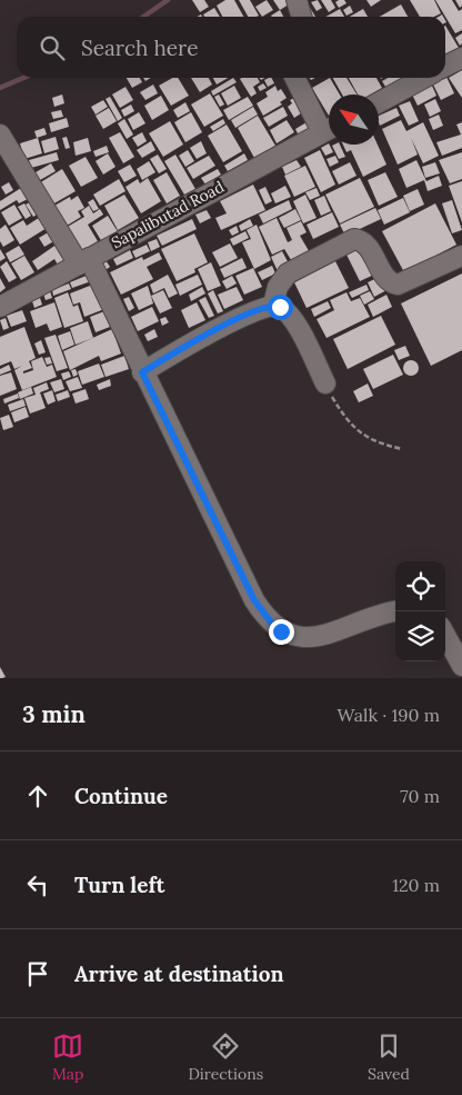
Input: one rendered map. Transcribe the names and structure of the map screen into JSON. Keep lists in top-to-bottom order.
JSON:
{
  "streets": {
    "street": ["Sapalibutad Road"]
  },
  "north": "top left",
  "page": {
    "search": "Search here",
    "heading": ["3 min", "Walk · 190 m"],
    "list": [
      ["Continue", "70 m"],
      ["Turn left", "120 m"],
      "Arrive at destination"
    ],
    "nav": ["Map", "Directions", "Saved"]
  }
}
